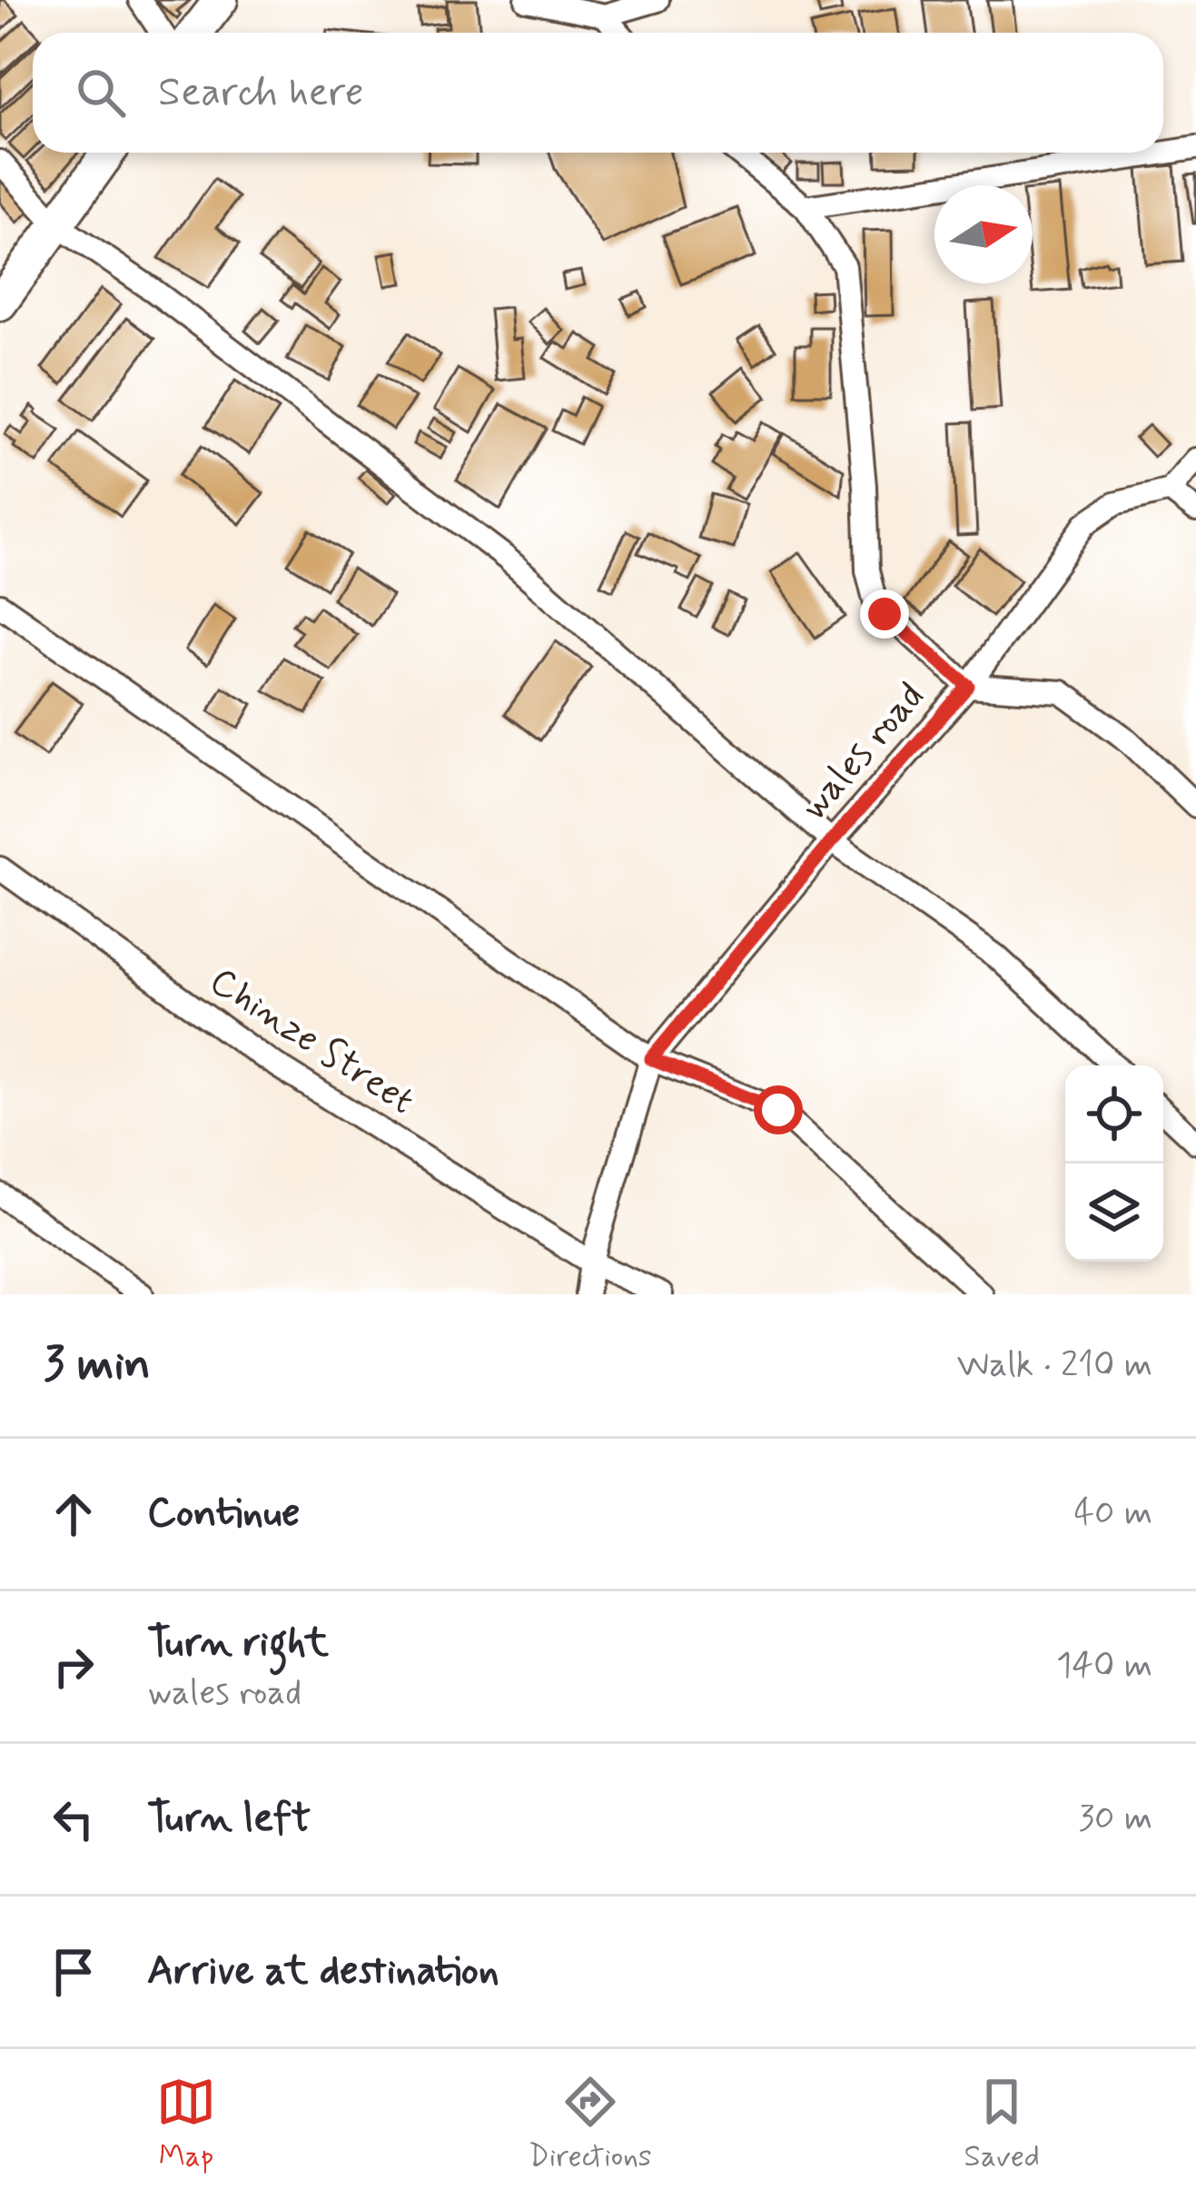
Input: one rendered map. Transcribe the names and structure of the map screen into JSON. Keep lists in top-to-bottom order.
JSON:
{
  "streets": {
    "street": ["wales road", "Chinze Street"]
  },
  "crossings": [
    ["wales road", "Chinze Street"]
  ],
  "north": "right",
  "page": {
    "search": "Search here",
    "heading": ["3 min", "Walk · 210 m"],
    "list": [
      ["Continue", "40 m"],
      ["Turn right", "wales road", "140 m"],
      ["Turn left", "30 m"],
      "Arrive at destination"
    ],
    "nav": ["Map", "Directions", "Saved"]
  }
}
